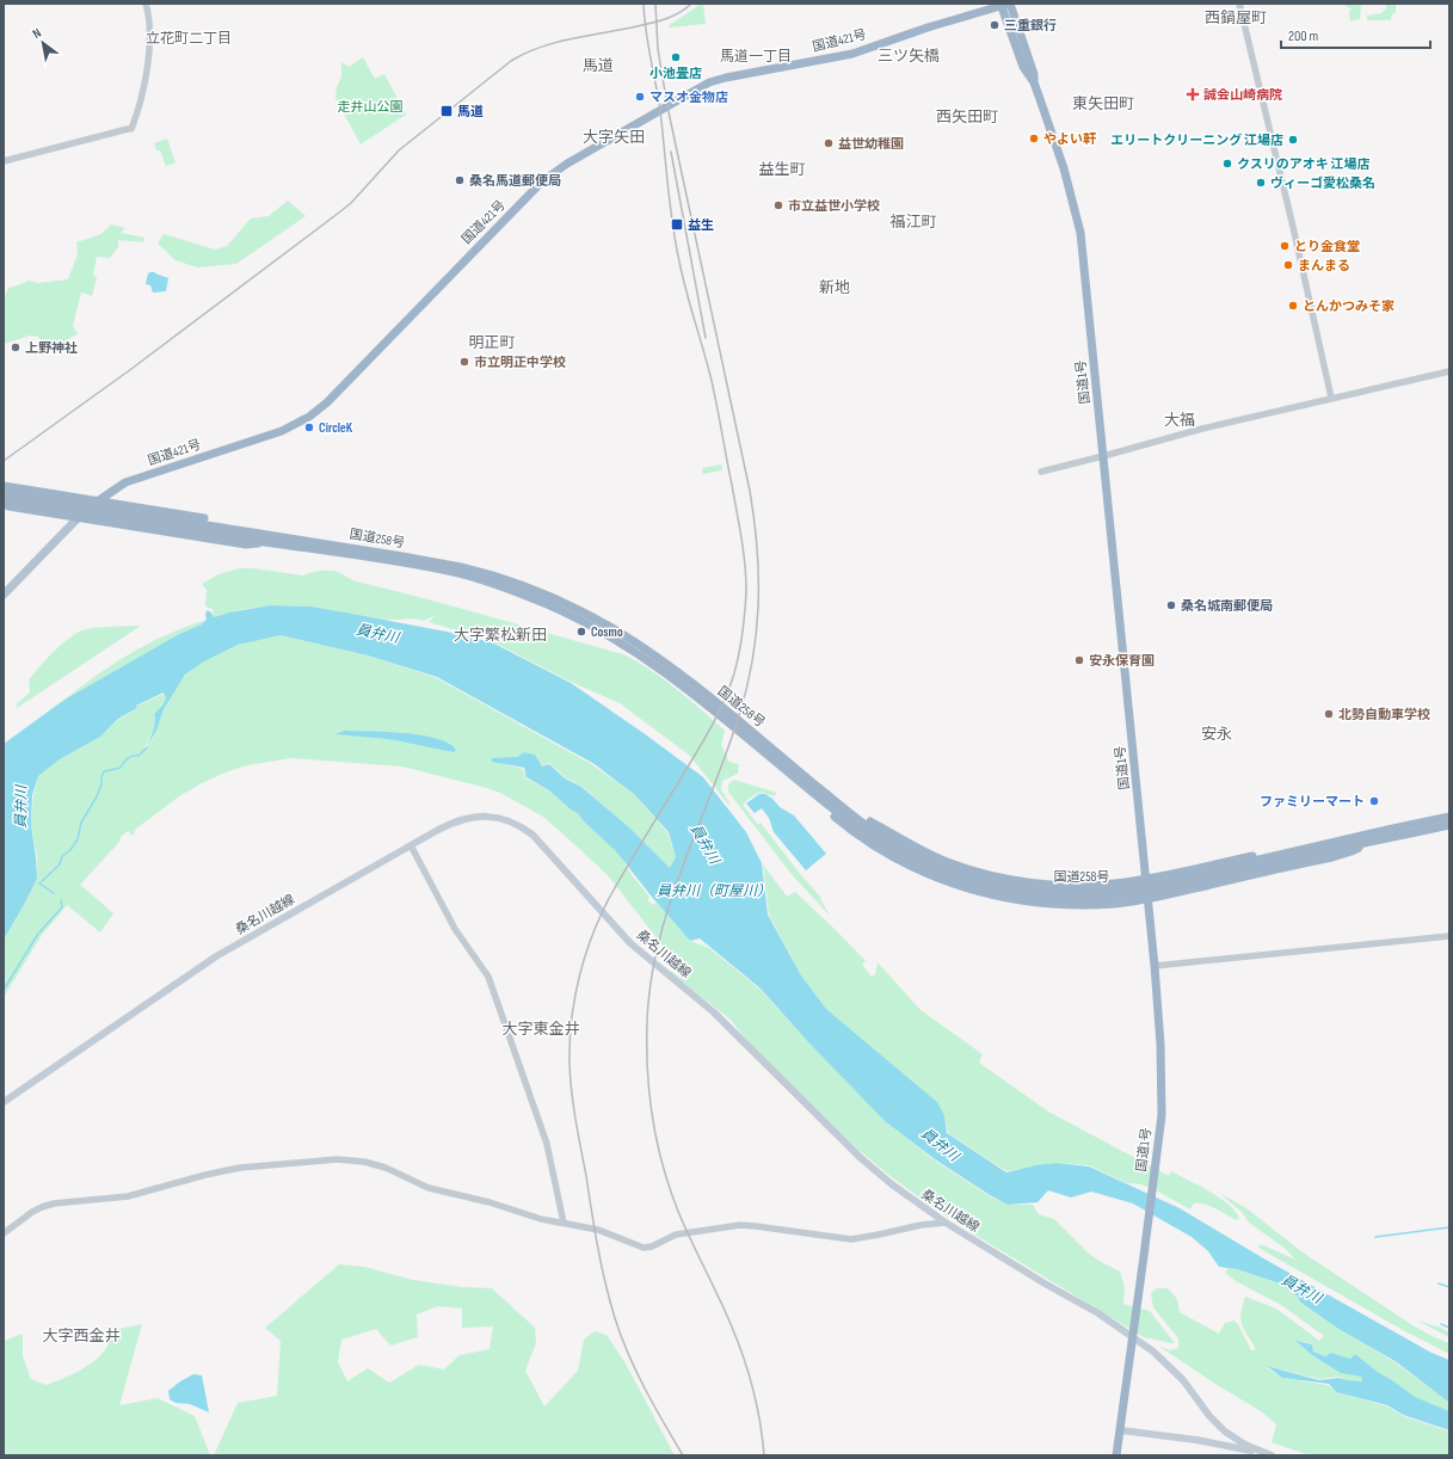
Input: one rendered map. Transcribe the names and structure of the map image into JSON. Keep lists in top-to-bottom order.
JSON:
{
  "streets": {
    "highway": ["国道421号", "国道1号", "国道258号"],
    "main road": ["桑名川越線"]
  },
  "crossings": [
    ["国道421号", "国道1号"],
    ["国道421号", "国道258号"],
    ["国道1号", "桑名川越線"]
  ],
  "districts": [
    "西鍋屋町",
    "立花町二丁目",
    "馬道一丁目",
    "三ツ矢橋",
    "馬道",
    "東矢田町",
    "西矢田町",
    "大字矢田",
    "益生町",
    "福江町",
    "新地",
    "明正町",
    "大福",
    "大字繁松新田",
    "安永",
    "大字東金井",
    "大字西金井"
  ],
  "water": ["員弁川", "員弁川（町屋川）"],
  "parks": ["走井山公園"],
  "places": {
    "other": [
      "三重銀行",
      "小池畳店",
      "マスオ金物店",
      "やよい軒",
      "エリートクリーニング 江場店",
      "益世幼稚園",
      "クスリのアオキ 江場店",
      "桑名馬道郵便局",
      "ヴィーゴ愛松桑名",
      "市立益世小学校",
      "とり金食堂",
      "まんまる",
      "とんかつみそ家",
      "上野神社",
      "市立明正中学校",
      "CircleK",
      "桑名城南郵便局",
      "Cosmo",
      "安永保育園",
      "北勢自動車学校",
      "ファミリーマート"
    ],
    "health": ["誠会山崎病院"],
    "transit": ["馬道", "益生"]
  },
  "scale_bar": "200 m",
  "north": "top left"
}
